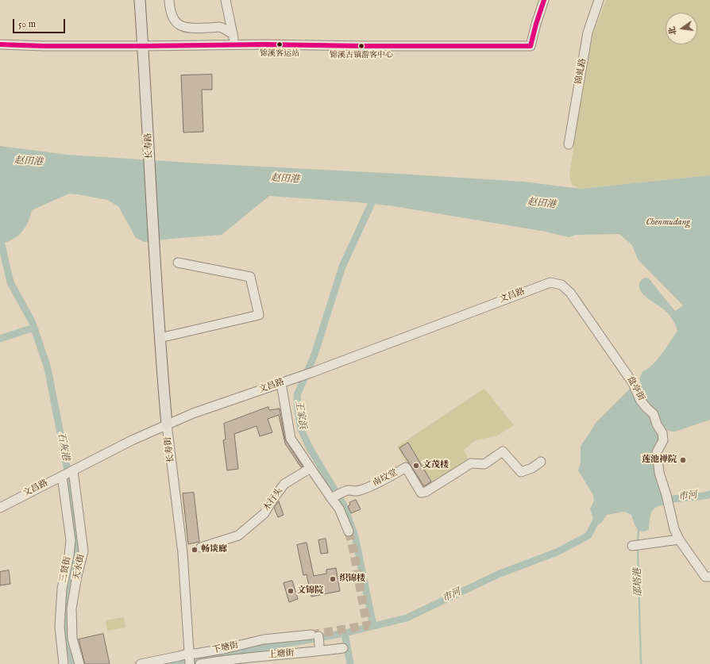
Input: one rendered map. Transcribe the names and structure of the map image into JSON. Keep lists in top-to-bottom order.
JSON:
{
  "streets": {
    "main road": ["长寿路", "长寿街"],
    "street": [
      "锦虬路",
      "文昌路",
      "盘亭街",
      "南坟堂",
      "木行头",
      "天水街",
      "三贤街",
      "下塘街",
      "上塘街"
    ]
  },
  "crossings": [
    ["长寿路", "长寿街"],
    ["文昌路", "盘亭街"],
    ["文昌路", "长寿街"],
    ["文昌路", "天水街"],
    ["文昌路", "三贤街"],
    ["长寿街", "下塘街"],
    ["天水街", "三贤街"],
    ["下塘街", "上塘街"]
  ],
  "water": [
    "赵田港",
    "Chenmudang",
    "王家浜",
    "石灰港",
    "市河",
    "邵塔港"
  ],
  "places": [
    "锦溪客运站",
    "锦溪古镇游客中心",
    "莲池禅院",
    "文茂楼",
    "畅谈廊",
    "织锦楼",
    "文锦院"
  ],
  "scale_bar": "50 m",
  "north": "left"
}
